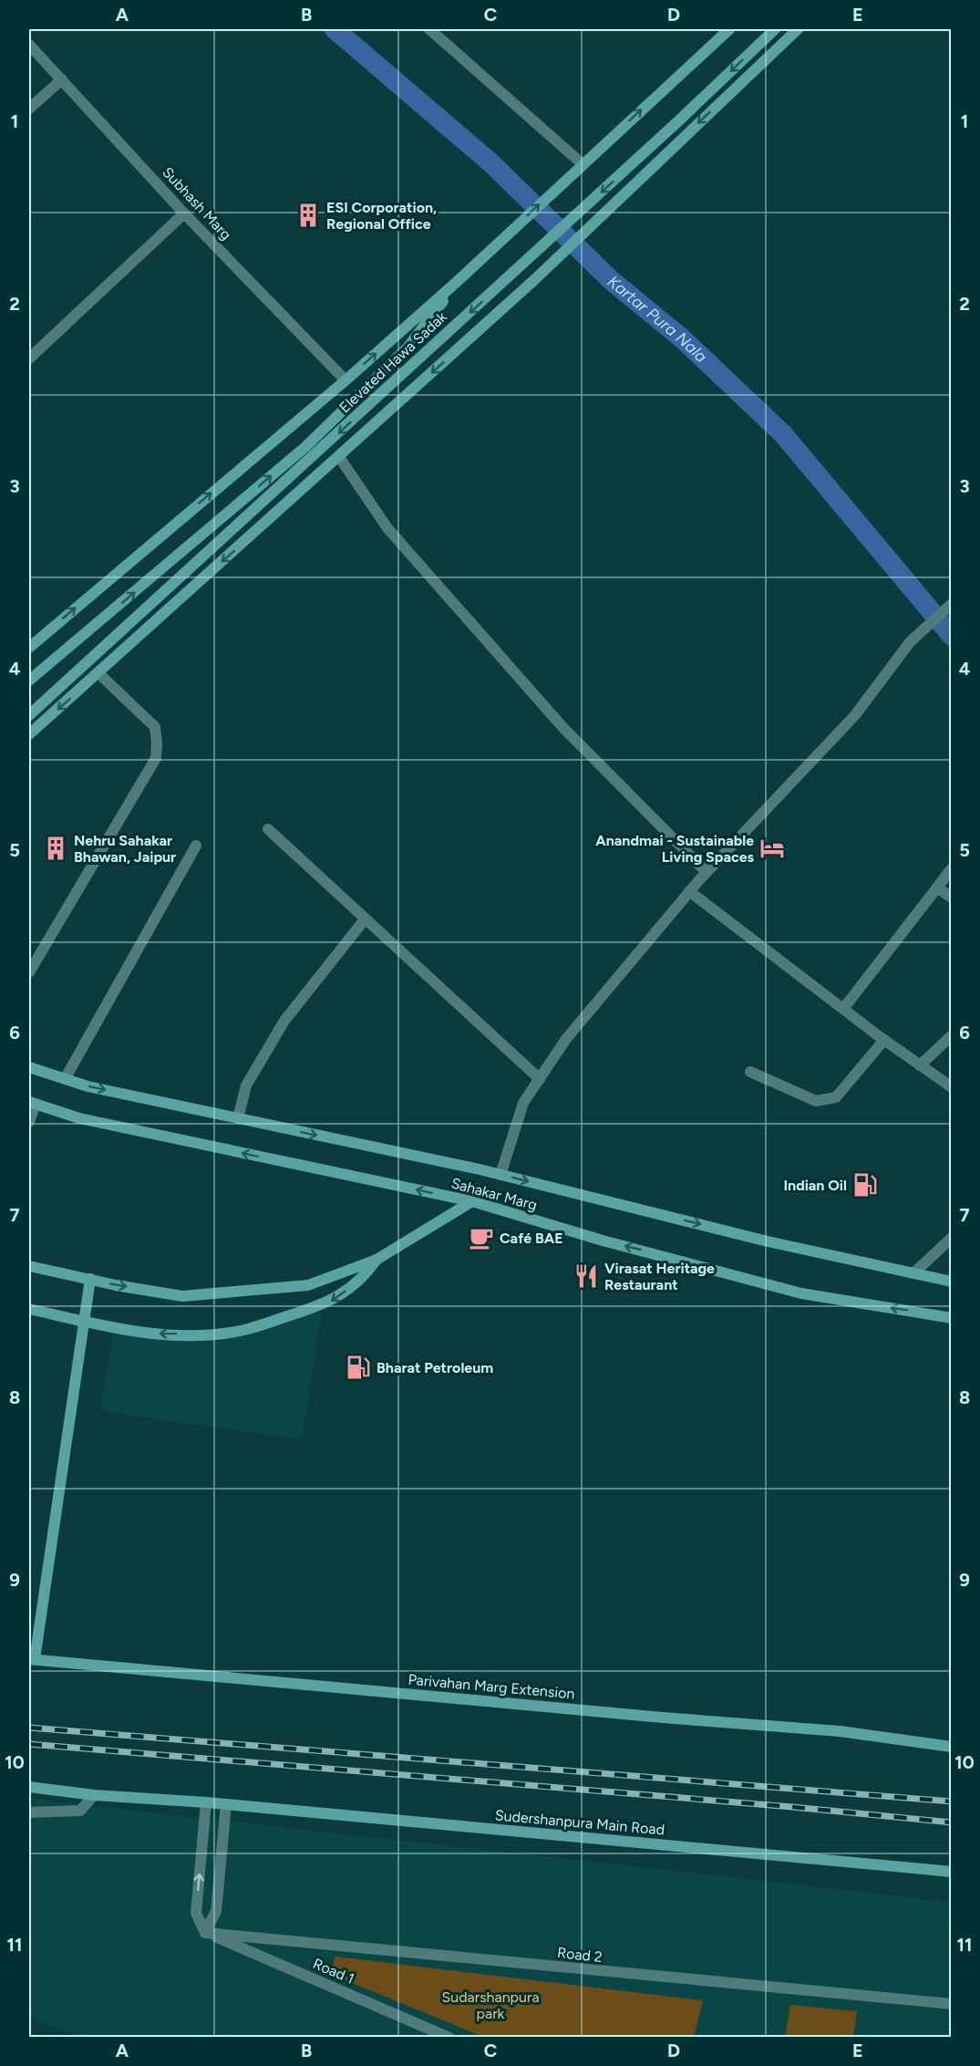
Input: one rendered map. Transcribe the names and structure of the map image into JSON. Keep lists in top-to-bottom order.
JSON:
{
  "streets": {
    "street": [
      "Subhash Marg",
      "Elevated Hawa Sadak",
      "Sahakar Marg",
      "Parivahan Marg Extension",
      "Sudershanpura Main Road",
      "Road 2",
      "Road 1"
    ]
  },
  "crossings": [
    ["Road 2", "Road 1"]
  ],
  "water": ["Kartar Pura Nala"],
  "parks": ["Sudarshanpura park"],
  "places": {
    "building": ["ESI Corporation, Regional Office", "Nehru Sahakar Bhawan, Jaipur"],
    "hotel": ["Anandmai - Sustainable Living Spaces"],
    "fuel station": ["Indian Oil", "Bharat Petroleum"],
    "cafe": ["Café BAE"],
    "restaurant": ["Virasat Heritage Restaurant"]
  },
  "grid": {
    "columns": [
      "A",
      "B",
      "C",
      "D",
      "E"
    ],
    "rows": [
      "1",
      "2",
      "3",
      "4",
      "5",
      "6",
      "7",
      "8",
      "9",
      "10",
      "11"
    ]
  }
}
